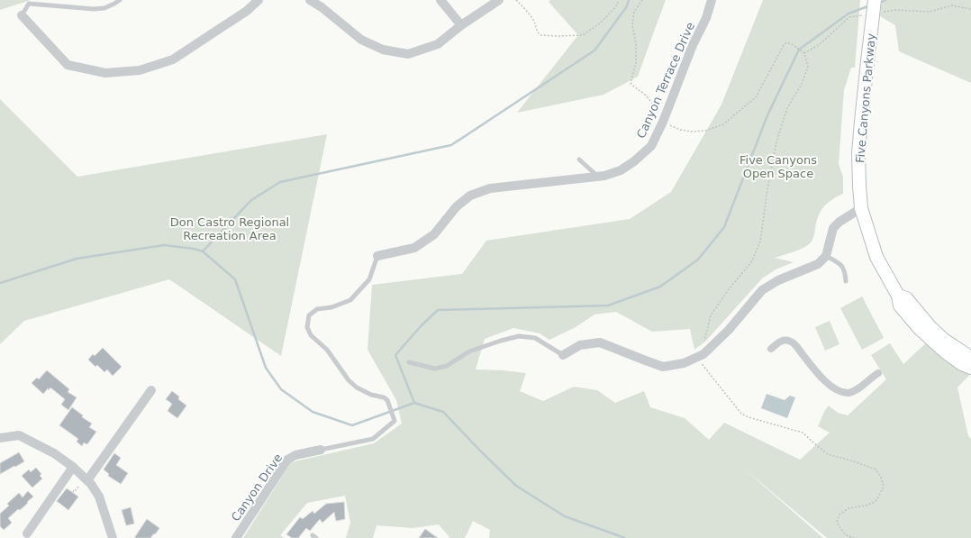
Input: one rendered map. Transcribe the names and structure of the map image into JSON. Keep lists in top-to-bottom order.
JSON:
{
  "streets": {
    "main road": ["Five Canyons Parkway"],
    "street": ["Canyon Terrace Drive", "Canyon Drive"]
  },
  "parks": ["Five Canyons Open Space", "Don Castro Regional Recreation Area"]
}
